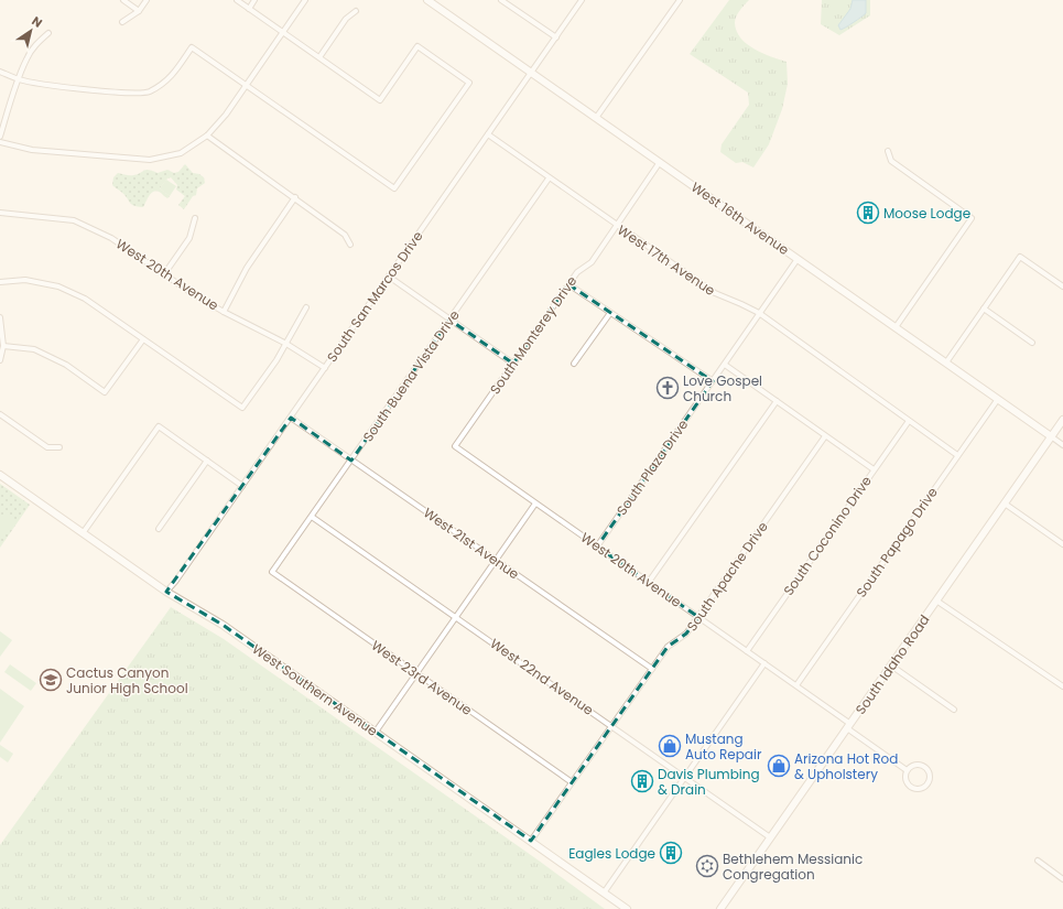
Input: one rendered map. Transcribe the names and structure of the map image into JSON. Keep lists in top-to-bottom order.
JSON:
{
  "streets": {
    "main road": ["West 16th Avenue", "South Idaho Road", "West Southern Avenue"],
    "street": [
      "West 17th Avenue",
      "West 20th Avenue",
      "South San Marcos Drive",
      "South Monterey Drive",
      "South Buena Vista Drive",
      "South Plaza Drive",
      "South Coconino Drive",
      "South Papago Drive",
      "West 21st Avenue",
      "South Apache Drive",
      "West 22nd Avenue",
      "West 23rd Avenue"
    ]
  },
  "crossings": [
    ["West 16th Avenue", "South San Marcos Drive"],
    ["West 16th Avenue", "South Monterey Drive"],
    ["West 16th Avenue", "South Plaza Drive"],
    ["West 16th Avenue", "South Papago Drive"],
    ["West 16th Avenue", "South Idaho Road"],
    ["West 17th Avenue", "South San Marcos Drive"],
    ["West 17th Avenue", "South Monterey Drive"],
    ["West 17th Avenue", "South Buena Vista Drive"],
    ["West 17th Avenue", "South Plaza Drive"],
    ["West 17th Avenue", "South Coconino Drive"],
    ["West 17th Avenue", "South Papago Drive"],
    ["West 20th Avenue", "South San Marcos Drive"],
    ["West 20th Avenue", "South Monterey Drive"],
    ["West 20th Avenue", "South Plaza Drive"],
    ["West 20th Avenue", "South Coconino Drive"],
    ["West 20th Avenue", "South Papago Drive"],
    ["West 20th Avenue", "South Apache Drive"],
    ["West 20th Avenue", "South Idaho Road"],
    ["South San Marcos Drive", "West 21st Avenue"],
    ["South San Marcos Drive", "West Southern Avenue"],
    ["South Buena Vista Drive", "West 21st Avenue"],
    ["South Buena Vista Drive", "West 22nd Avenue"],
    ["South Buena Vista Drive", "West 23rd Avenue"],
    ["West 21st Avenue", "South Apache Drive"],
    ["South Apache Drive", "West 22nd Avenue"],
    ["South Apache Drive", "West 23rd Avenue"],
    ["South Apache Drive", "West Southern Avenue"],
    ["South Idaho Road", "West 22nd Avenue"]
  ],
  "places": {
    "building": ["Moose Lodge", "Davis Plumbing & Drain", "Eagles Lodge"],
    "church": ["Love Gospel Church"],
    "school or university": ["Cactus Canyon Junior High School"],
    "shop": ["Mustang Auto Repair", "Arizona Hot Rod & Upholstery"],
    "synagogue": ["Bethlehem Messianic Congregation"]
  },
  "north": "top right"
}
